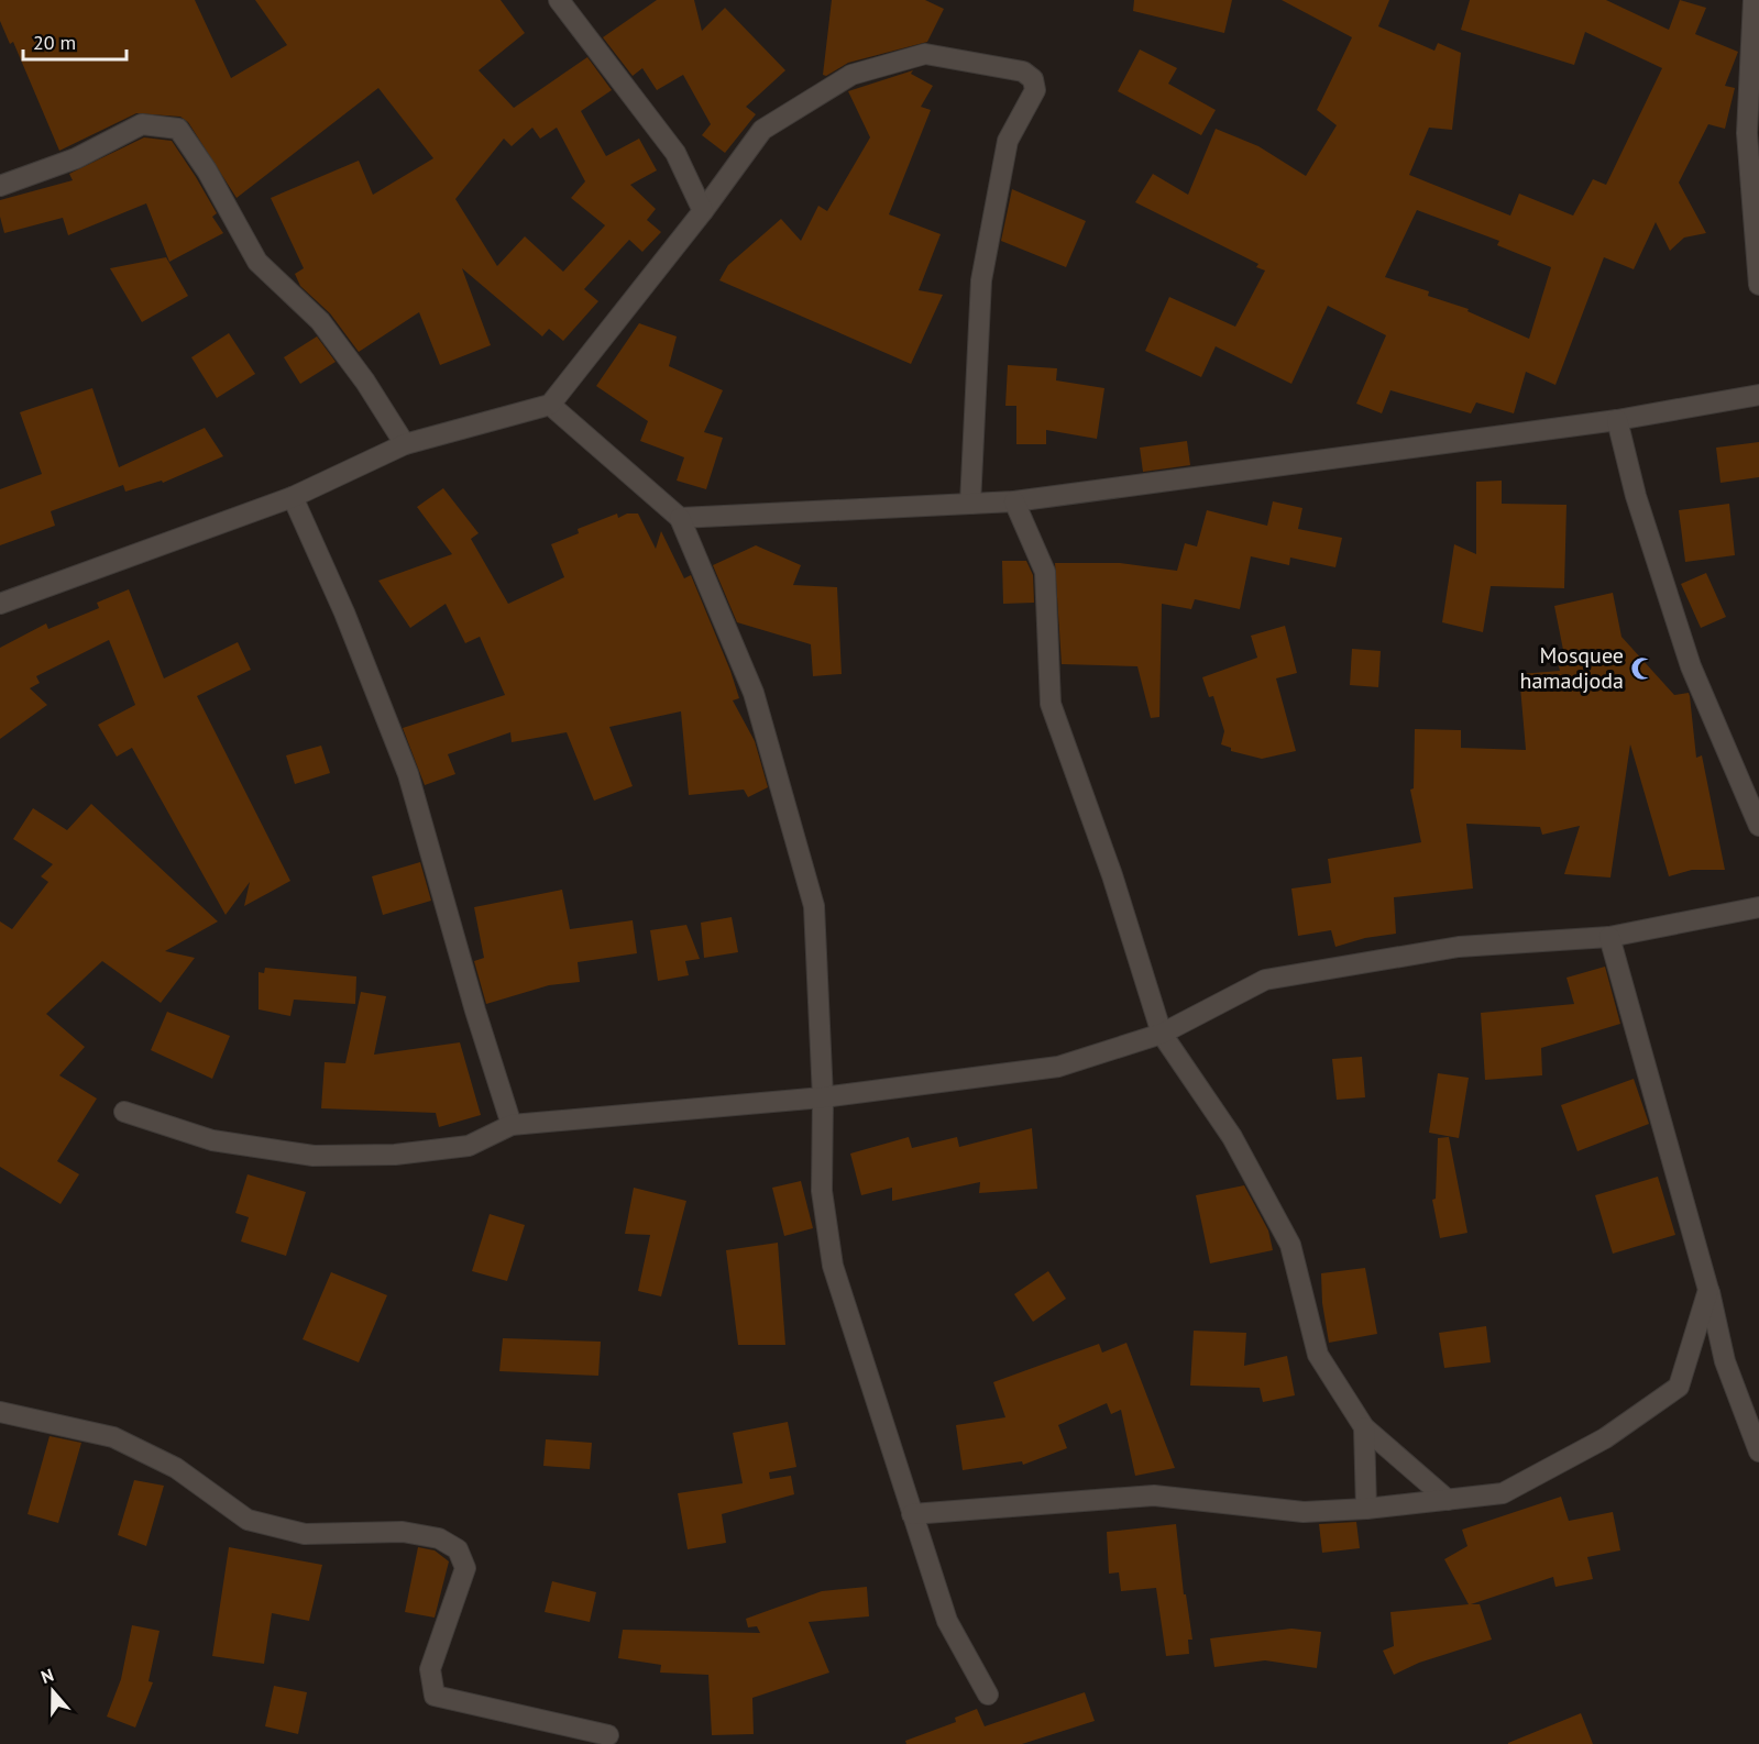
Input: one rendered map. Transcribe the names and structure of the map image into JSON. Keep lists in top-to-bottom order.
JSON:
{
  "places": {
    "mosque": ["Mosquee hamadjoda"]
  },
  "scale_bar": "20 m",
  "north": "top"
}
